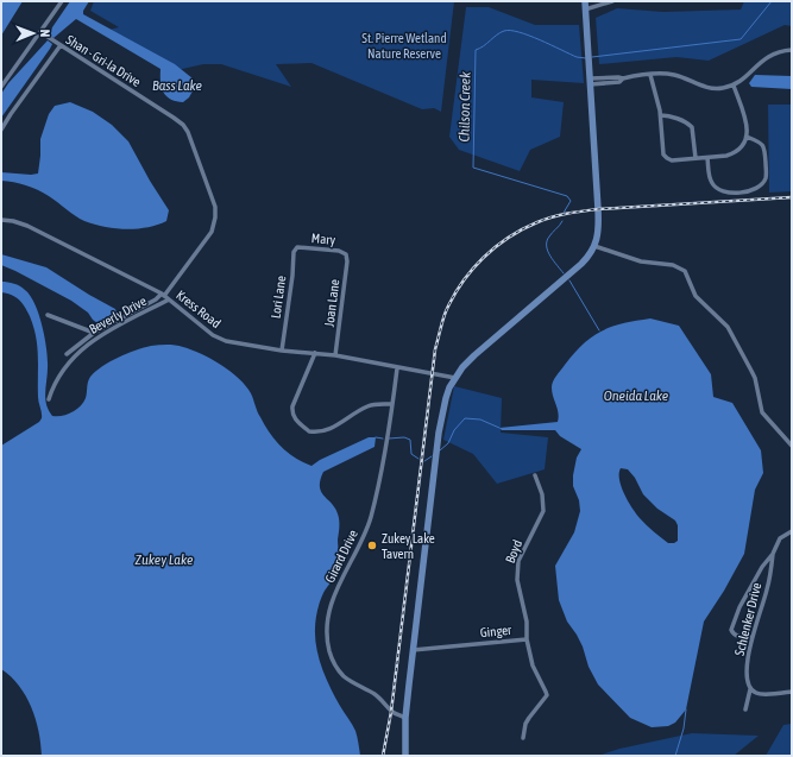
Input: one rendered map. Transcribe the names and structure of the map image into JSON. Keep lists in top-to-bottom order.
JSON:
{
  "streets": {
    "street": [
      "Shan - Gri-la Drive",
      "Mary",
      "Lori Lane",
      "Joan Lane",
      "Kress Road",
      "Beverly Drive",
      "Boyd",
      "Girard Drive",
      "Schlenker Drive",
      "Ginger"
    ]
  },
  "crossings": [
    ["Shan - Gri-la Drive", "Kress Road"],
    ["Mary", "Lori Lane"],
    ["Mary", "Joan Lane"],
    ["Lori Lane", "Kress Road"],
    ["Joan Lane", "Kress Road"],
    ["Kress Road", "Beverly Drive"],
    ["Kress Road", "Girard Drive"],
    ["Boyd", "Ginger"]
  ],
  "water": [
    "Bass Lake",
    "Chilson Creek",
    "Oneida Lake",
    "Zukey Lake"
  ],
  "parks": ["St. Pierre Wetland Nature Reserve"],
  "places": ["Zukey Lake Tavern"],
  "north": "right"
}
